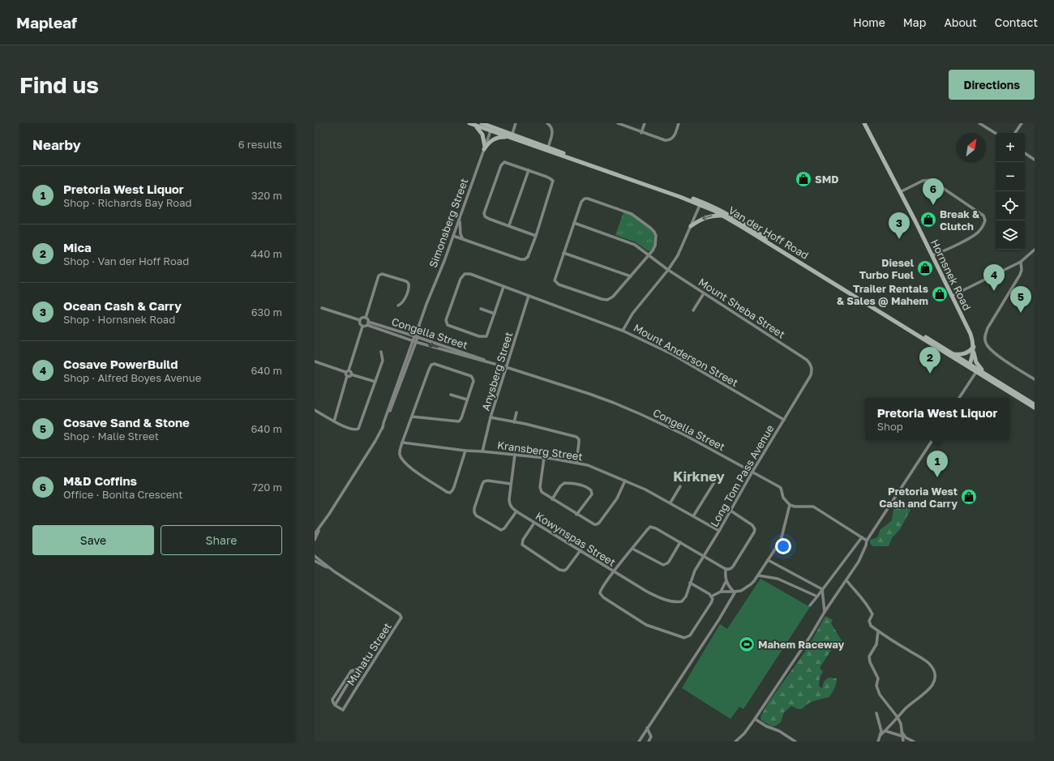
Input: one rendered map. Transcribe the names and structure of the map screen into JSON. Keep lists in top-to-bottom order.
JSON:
{
  "streets": {
    "main road": ["Van der Hoff Road", "Hornsnek Road"],
    "street": [
      "Simonsberg Street",
      "Mount Sheba Street",
      "Congella Street",
      "Mount Anderson Street",
      "Anysberg Street",
      "Kransberg Street",
      "Long Tom Pass Avenue",
      "Kowynspas Street",
      "Muhatu Street"
    ]
  },
  "crossings": [
    ["Simonsberg Street", "Van der Hoff Road"],
    ["Simonsberg Street", "Congella Street"],
    ["Van der Hoff Road", "Hornsnek Road"],
    ["Mount Sheba Street", "Long Tom Pass Avenue"],
    ["Congella Street", "Anysberg Street"],
    ["Congella Street", "Long Tom Pass Avenue"],
    ["Mount Anderson Street", "Anysberg Street"],
    ["Mount Anderson Street", "Long Tom Pass Avenue"],
    ["Anysberg Street", "Kransberg Street"],
    ["Kransberg Street", "Long Tom Pass Avenue"],
    ["Long Tom Pass Avenue", "Kowynspas Street"]
  ],
  "districts": ["Kirkney"],
  "places": {
    "shop": [
      "SMD",
      "Break & Clutch",
      "Diesel Turbo Fuel",
      "Trailer Rentals & Sales @ Mahem",
      "Pretoria West Cash and Carry"
    ],
    "sports": ["Mahem Raceway"]
  },
  "north": "top right",
  "page": {
    "header": "Mapleaf",
    "nav": [
      "Home",
      "Map",
      "About",
      "Contact"
    ],
    "buttons": [
      "Directions",
      ["Save", "Share"]
    ],
    "title": "Find us",
    "heading": ["Nearby", "6 results"],
    "map_buttons": ["+", "−"],
    "list": [
      {
        "mark": "1",
        "name": "Pretoria West Liquor",
        "note": "Shop · Richards Bay Road",
        "value": "320 m"
      },
      {
        "mark": "2",
        "name": "Mica",
        "note": "Shop · Van der Hoff Road",
        "value": "440 m"
      },
      {
        "mark": "3",
        "name": "Ocean Cash & Carry",
        "note": "Shop · Hornsnek Road",
        "value": "630 m"
      },
      {
        "mark": "4",
        "name": "Cosave PowerBuild",
        "note": "Shop · Alfred Boyes Avenue",
        "value": "640 m"
      },
      {
        "mark": "5",
        "name": "Cosave Sand & Stone",
        "note": "Shop · Malie Street",
        "value": "640 m"
      },
      {
        "mark": "6",
        "name": "M&D Coffins",
        "note": "Office · Bonita Crescent",
        "value": "720 m"
      }
    ],
    "pins": [
      "6",
      "3",
      "4",
      "5",
      "2",
      "1"
    ],
    "popup": ["Pretoria West Liquor", "Shop"]
  }
}
